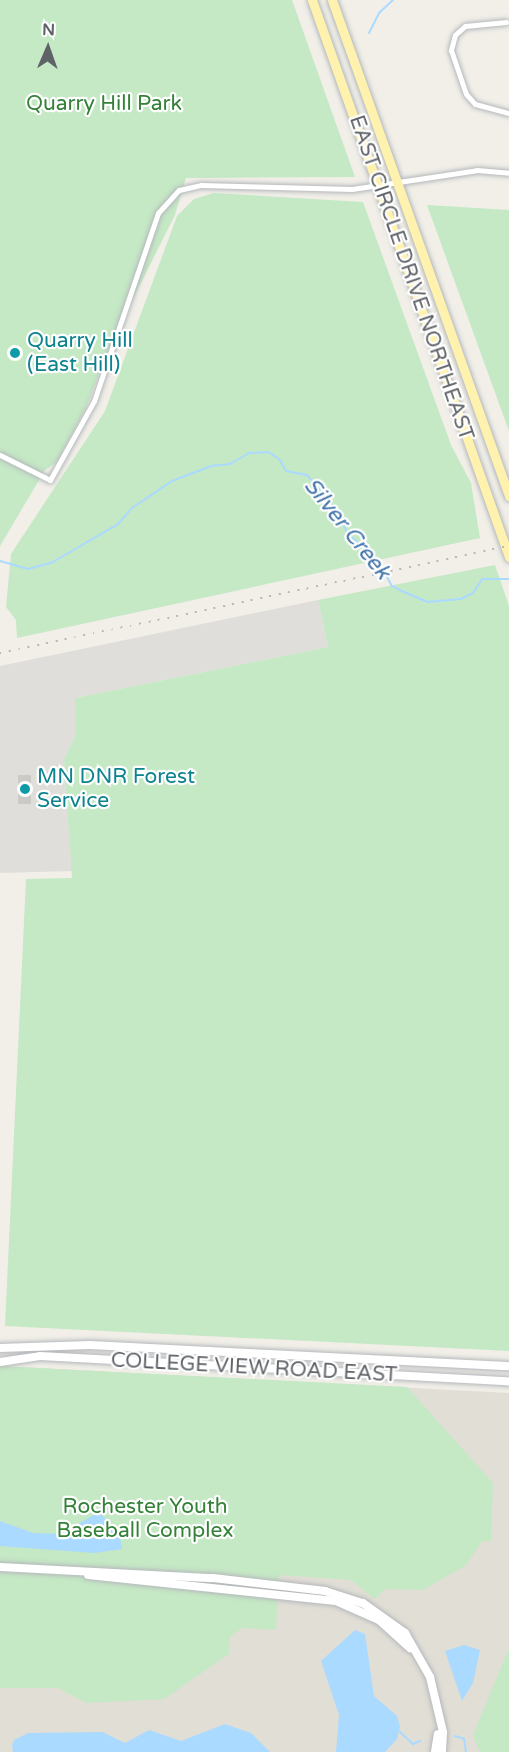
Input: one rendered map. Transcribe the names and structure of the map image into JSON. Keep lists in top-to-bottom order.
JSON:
{
  "streets": {
    "main road": ["EAST CIRCLE DRIVE NORTHEAST", "COLLEGE VIEW ROAD EAST"]
  },
  "water": ["Silver Creek"],
  "parks": ["Quarry Hill Park", "Rochester Youth Baseball Complex"],
  "places": ["Quarry Hill (East Hill)", "MN DNR Forest Service"],
  "north": "top"
}
